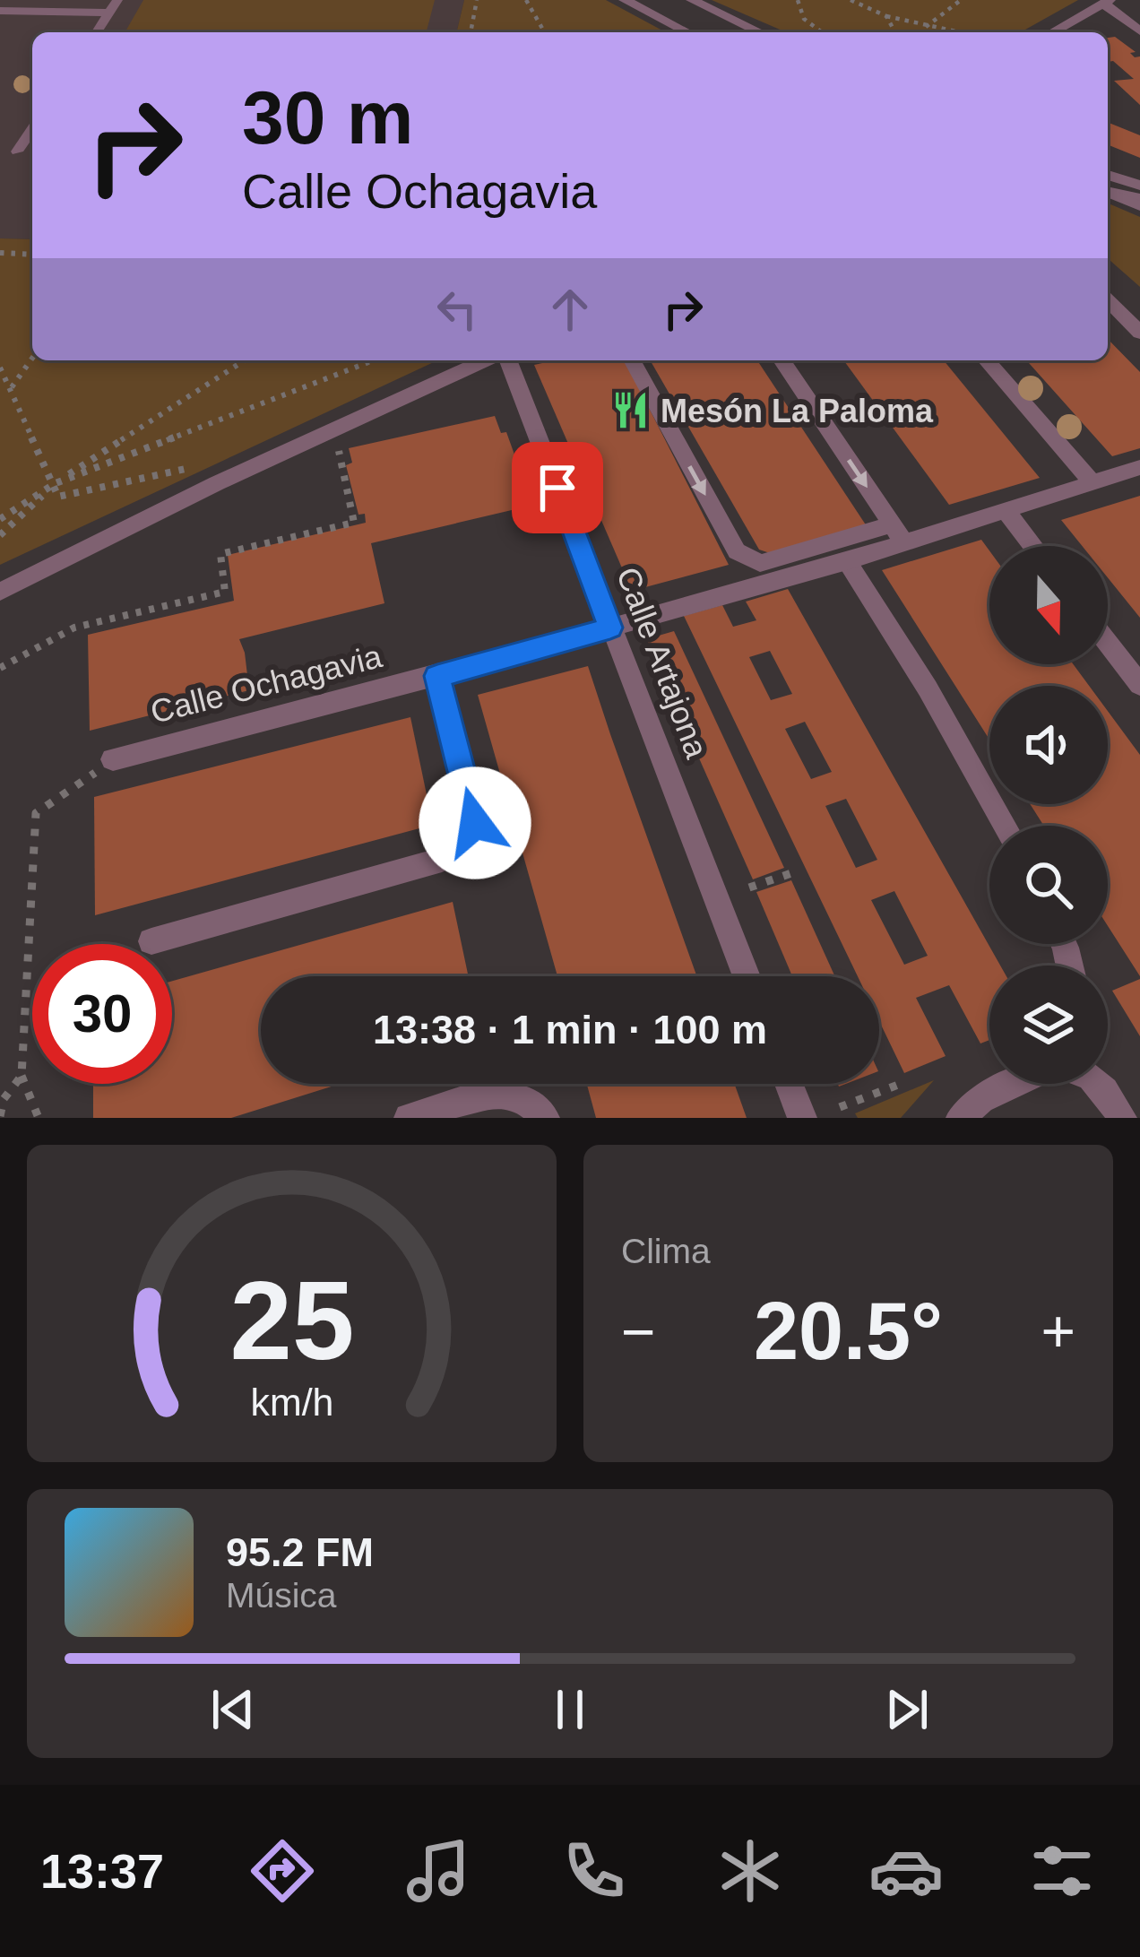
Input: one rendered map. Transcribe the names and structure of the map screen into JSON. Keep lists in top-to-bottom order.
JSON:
{
  "streets": {
    "street": ["Calle Artajona", "Calle Ochagavia"]
  },
  "crossings": [
    ["Calle Artajona", "Calle Ochagavia"]
  ],
  "places": {
    "restaurant": ["Mesón La Paloma"]
  },
  "north": "bottom",
  "page": {
    "turn": ["30 m", "Calle Ochagavia"],
    "limit": "30",
    "trip": "13:38 · 1 min · 100 m",
    "tile": "Clima",
    "heat": ["−", "20.5°", "+"],
    "song": ["95.2 FM", "Música"],
    "tabs": "13:37",
    "gauge": ["25", "km/h"]
  }
}
